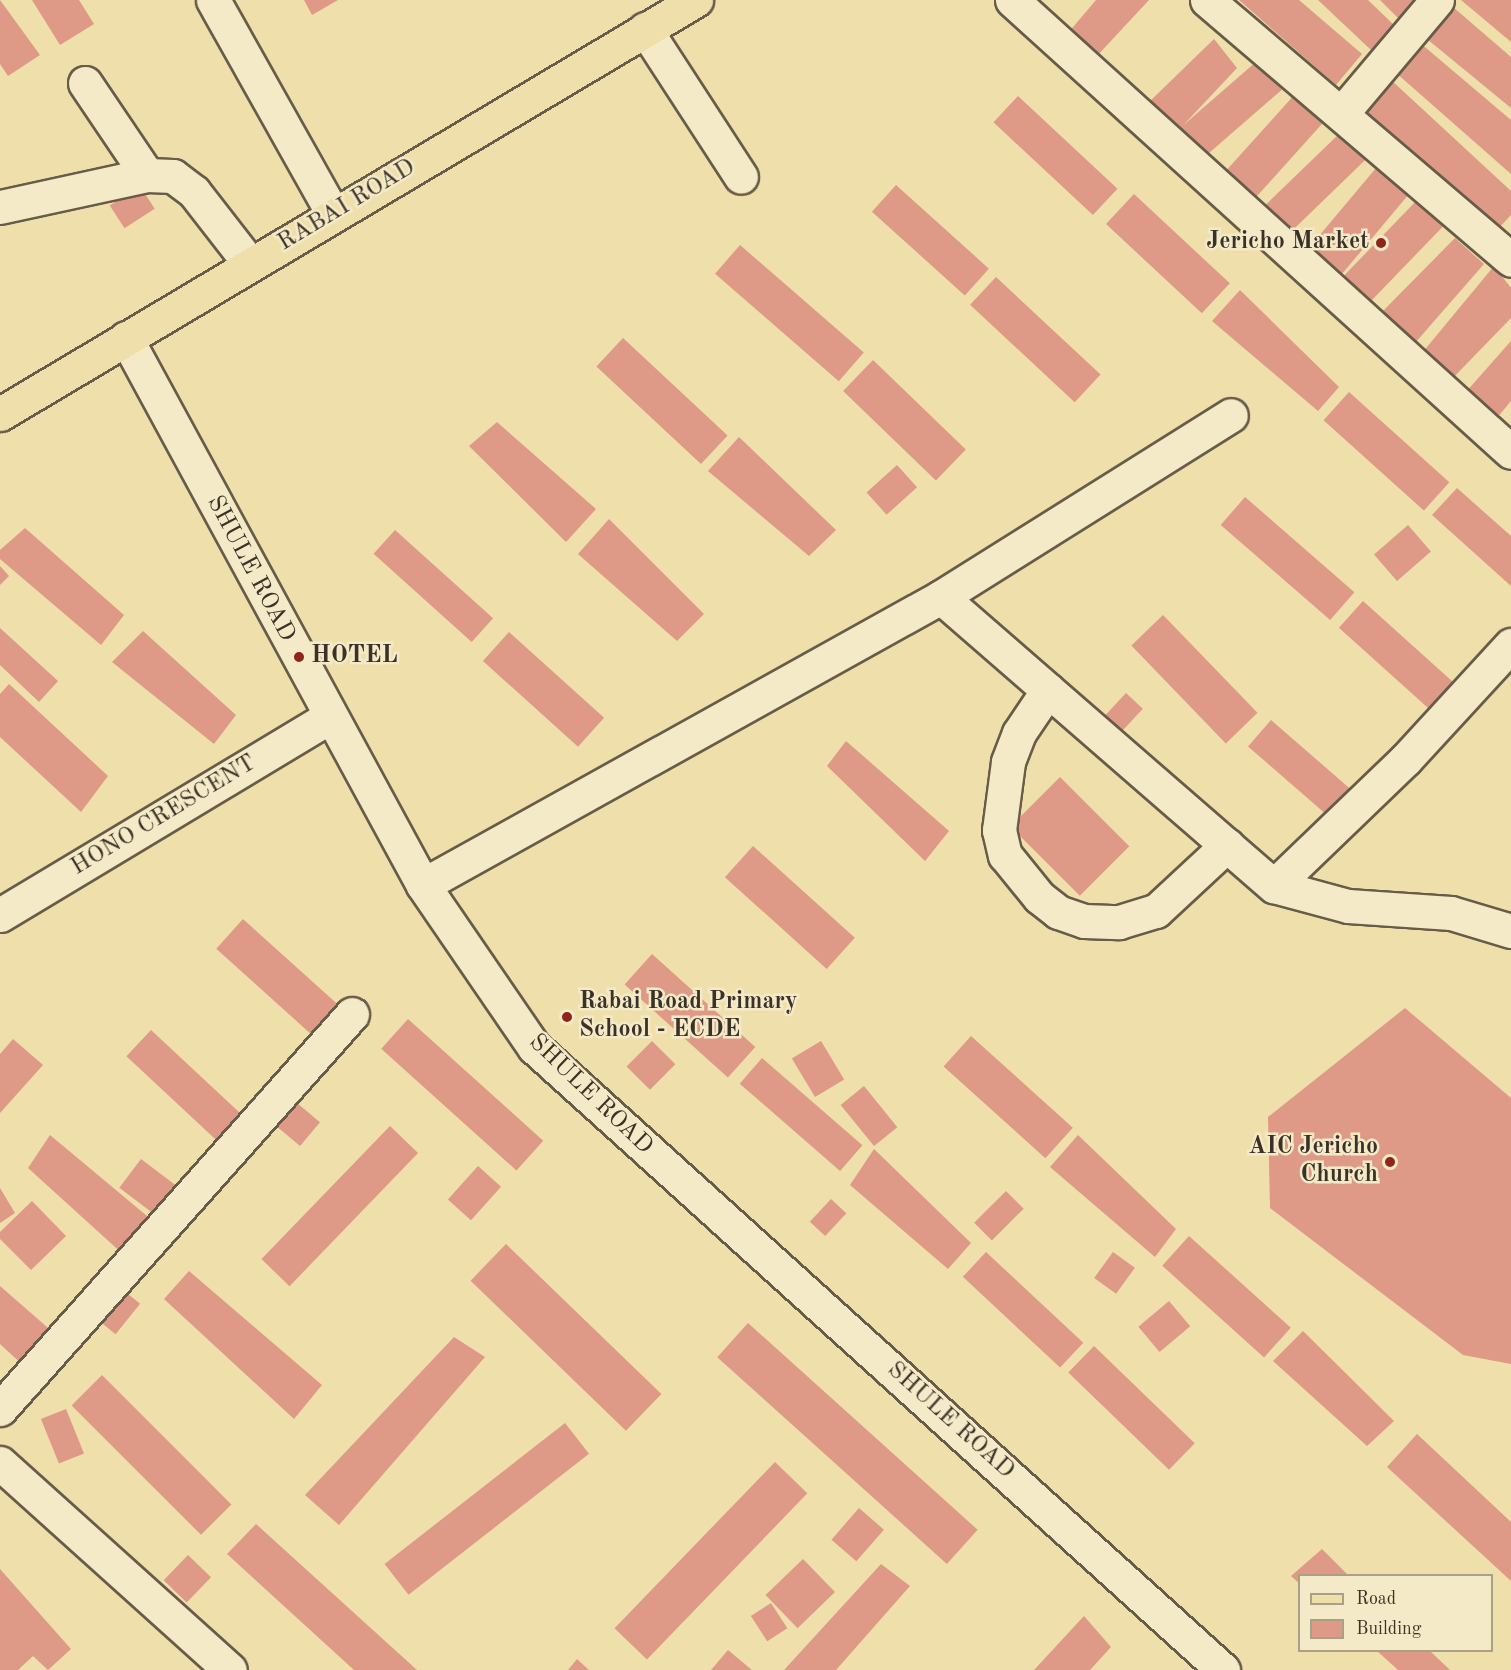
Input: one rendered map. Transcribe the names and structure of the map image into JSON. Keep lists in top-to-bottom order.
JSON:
{
  "streets": {
    "main road": ["RABAI ROAD"],
    "street": ["SHULE ROAD", "HONO CRESCENT"]
  },
  "crossings": [
    ["RABAI ROAD", "SHULE ROAD"],
    ["SHULE ROAD", "HONO CRESCENT"]
  ],
  "places": [
    "Jericho Market",
    "HOTEL",
    "Rabai Road Primary School - ECDE",
    "AIC Jericho Church"
  ],
  "legend": ["Road", "Building"]
}
